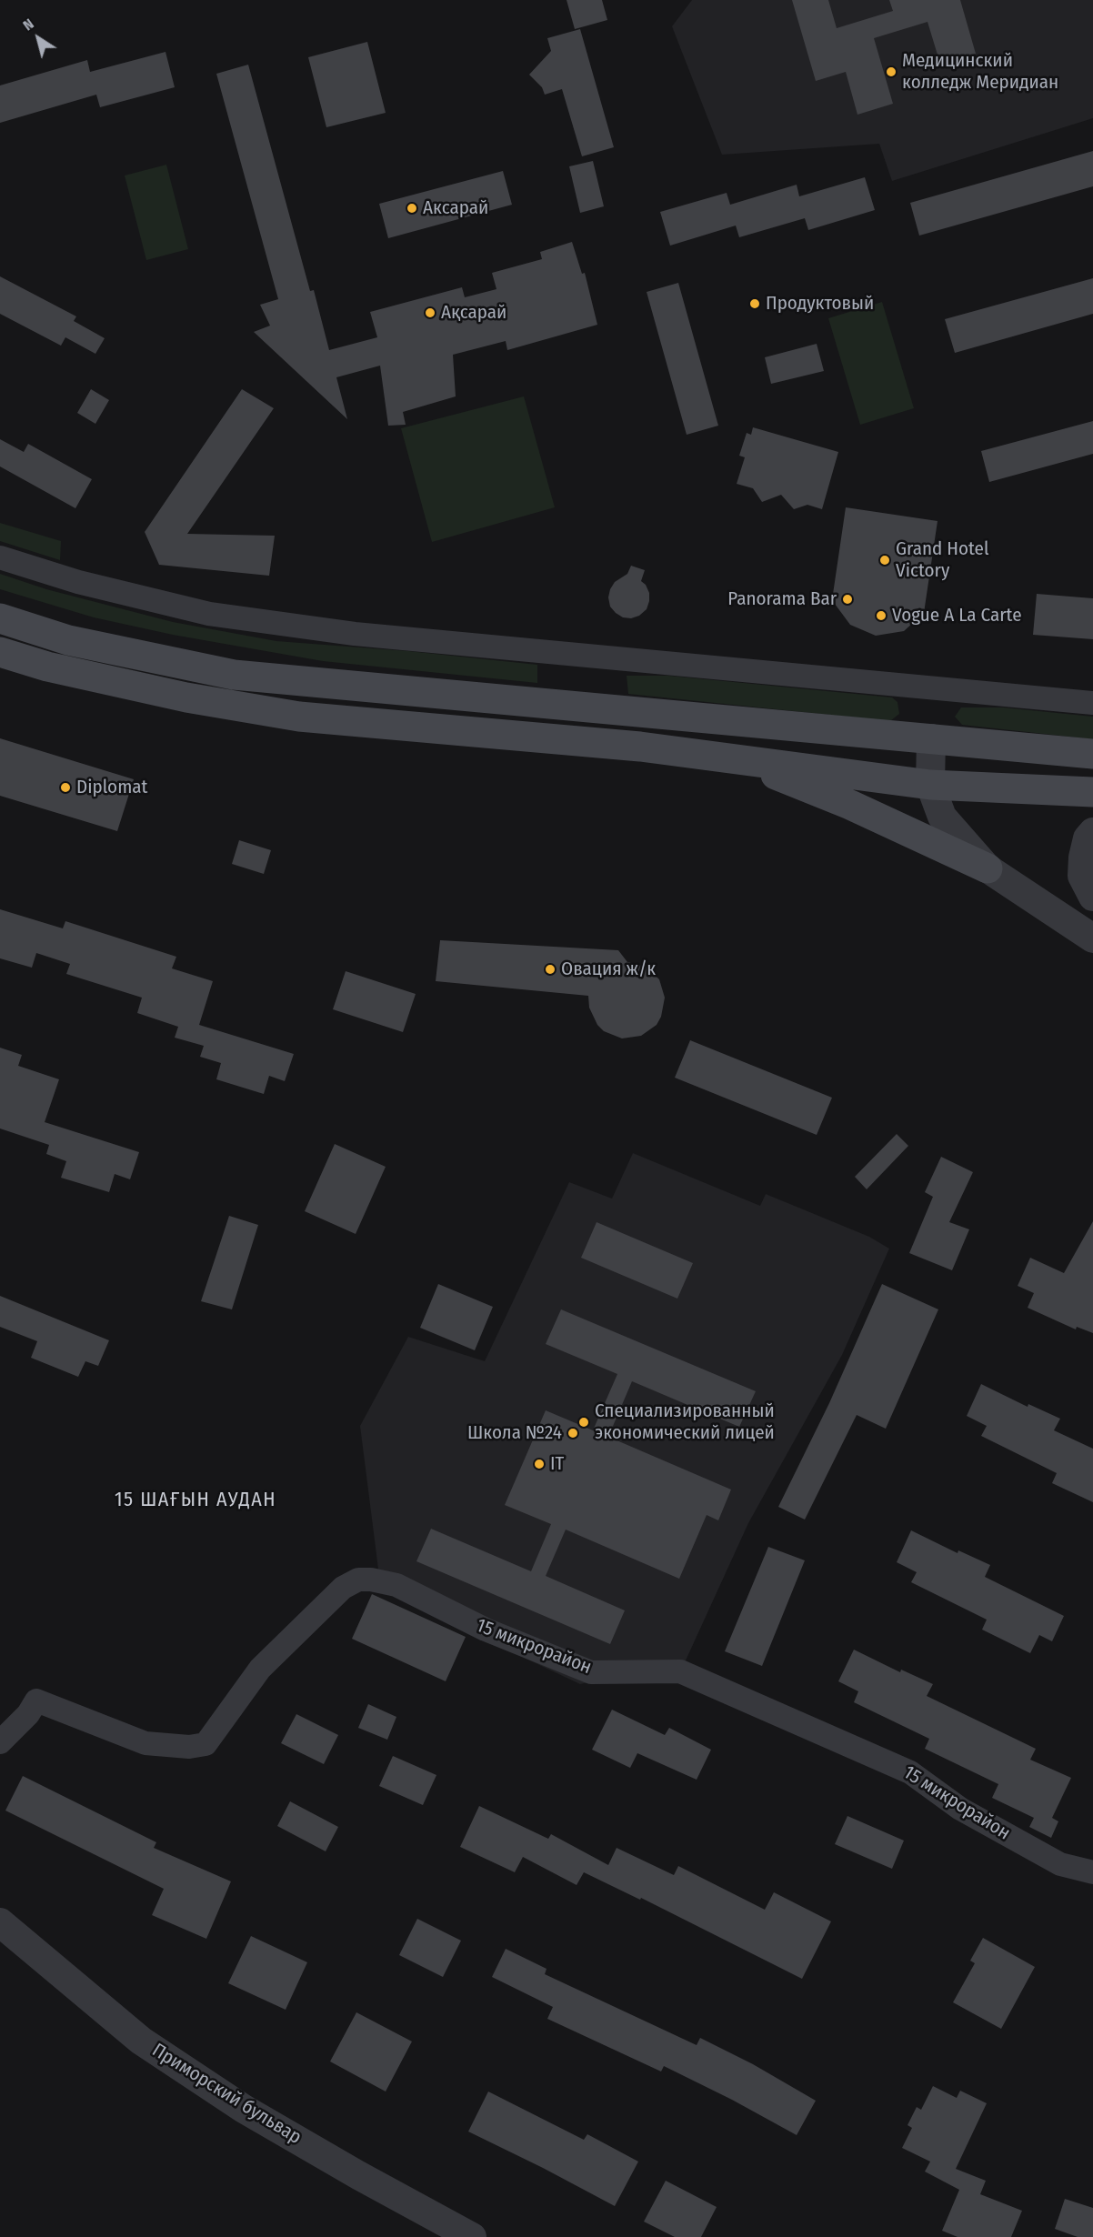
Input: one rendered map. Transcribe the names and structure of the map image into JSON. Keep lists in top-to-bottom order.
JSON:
{
  "streets": {
    "street": ["15 микрорайон", "Приморский бульвар"]
  },
  "districts": ["15 ШАҒЫН АУДАН"],
  "places": [
    "Медицинский колледж Меридиан",
    "Аксарай",
    "Продуктовый",
    "Ақсарай",
    "Grand Hotel Victory",
    "Panorama Bar",
    "Vogue A La Carte",
    "Diplomat",
    "Овация ж/к",
    "Специализированный экономический лицей",
    "Школа №24",
    "IT"
  ],
  "north": "top left"
}
